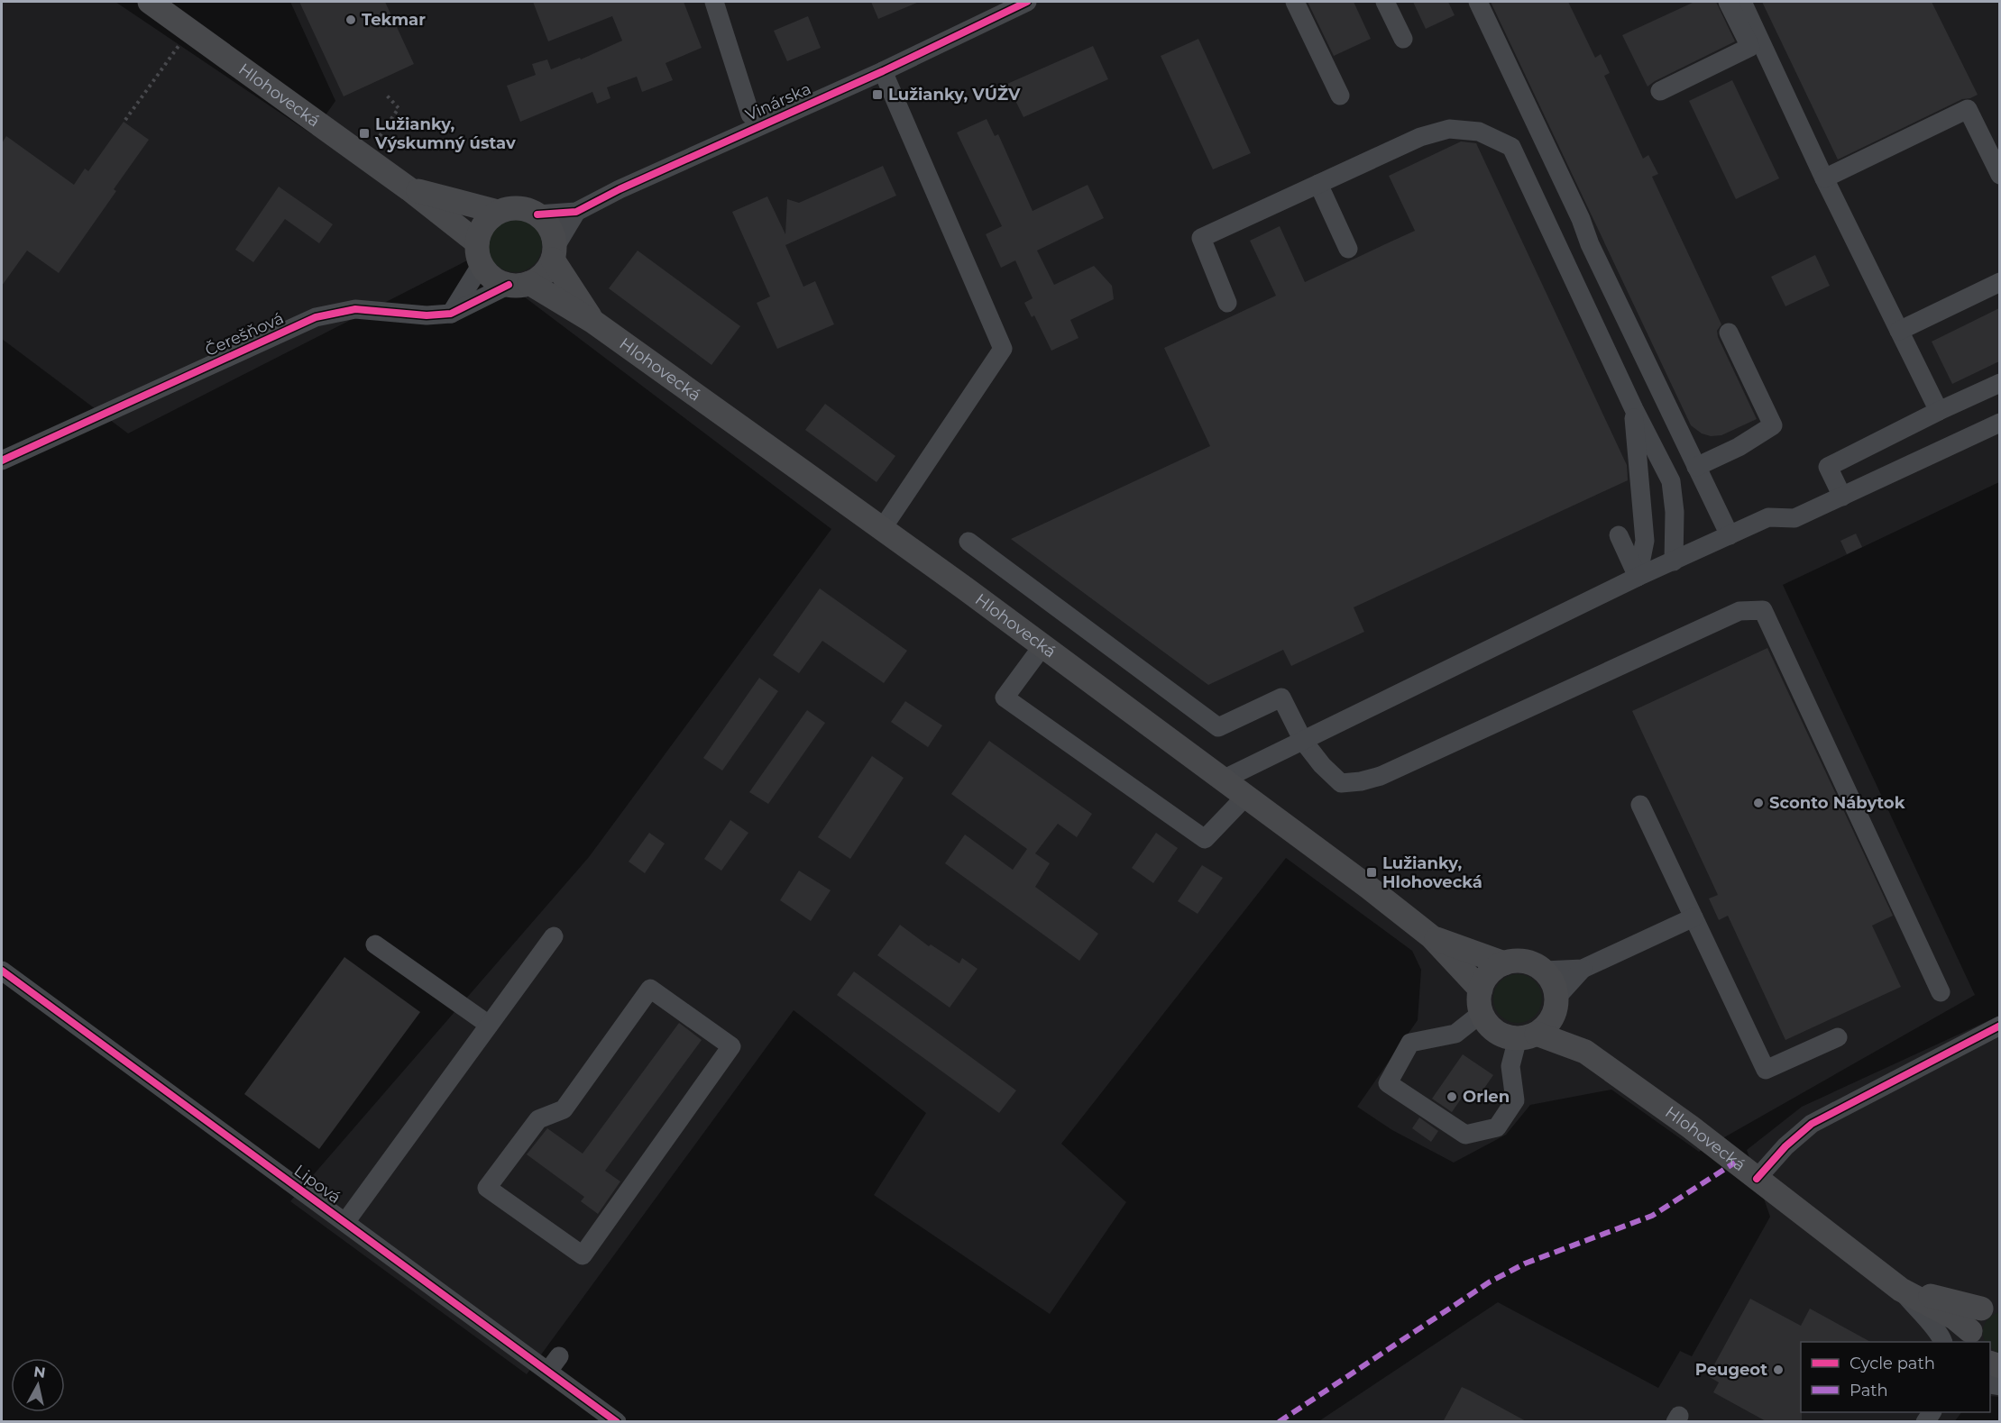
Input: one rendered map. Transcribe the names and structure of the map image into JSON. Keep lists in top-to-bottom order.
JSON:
{
  "streets": {
    "main road": ["Hlohovecká"],
    "street": ["Vinárska", "Čerešňová", "Lipová"]
  },
  "crossings": [
    ["Hlohovecká", "Vinárska"],
    ["Hlohovecká", "Čerešňová"],
    ["Vinárska", "Čerešňová"]
  ],
  "places": {
    "other": [
      "Tekmar",
      "Sconto Nábytok",
      "Orlen",
      "Peugeot"
    ],
    "transit": ["Lužianky, VÚŽV", "Lužianky, Výskumný ústav", "Lužianky, Hlohovecká"]
  },
  "legend": ["Cycle path", "Path"],
  "north": "top"
}
